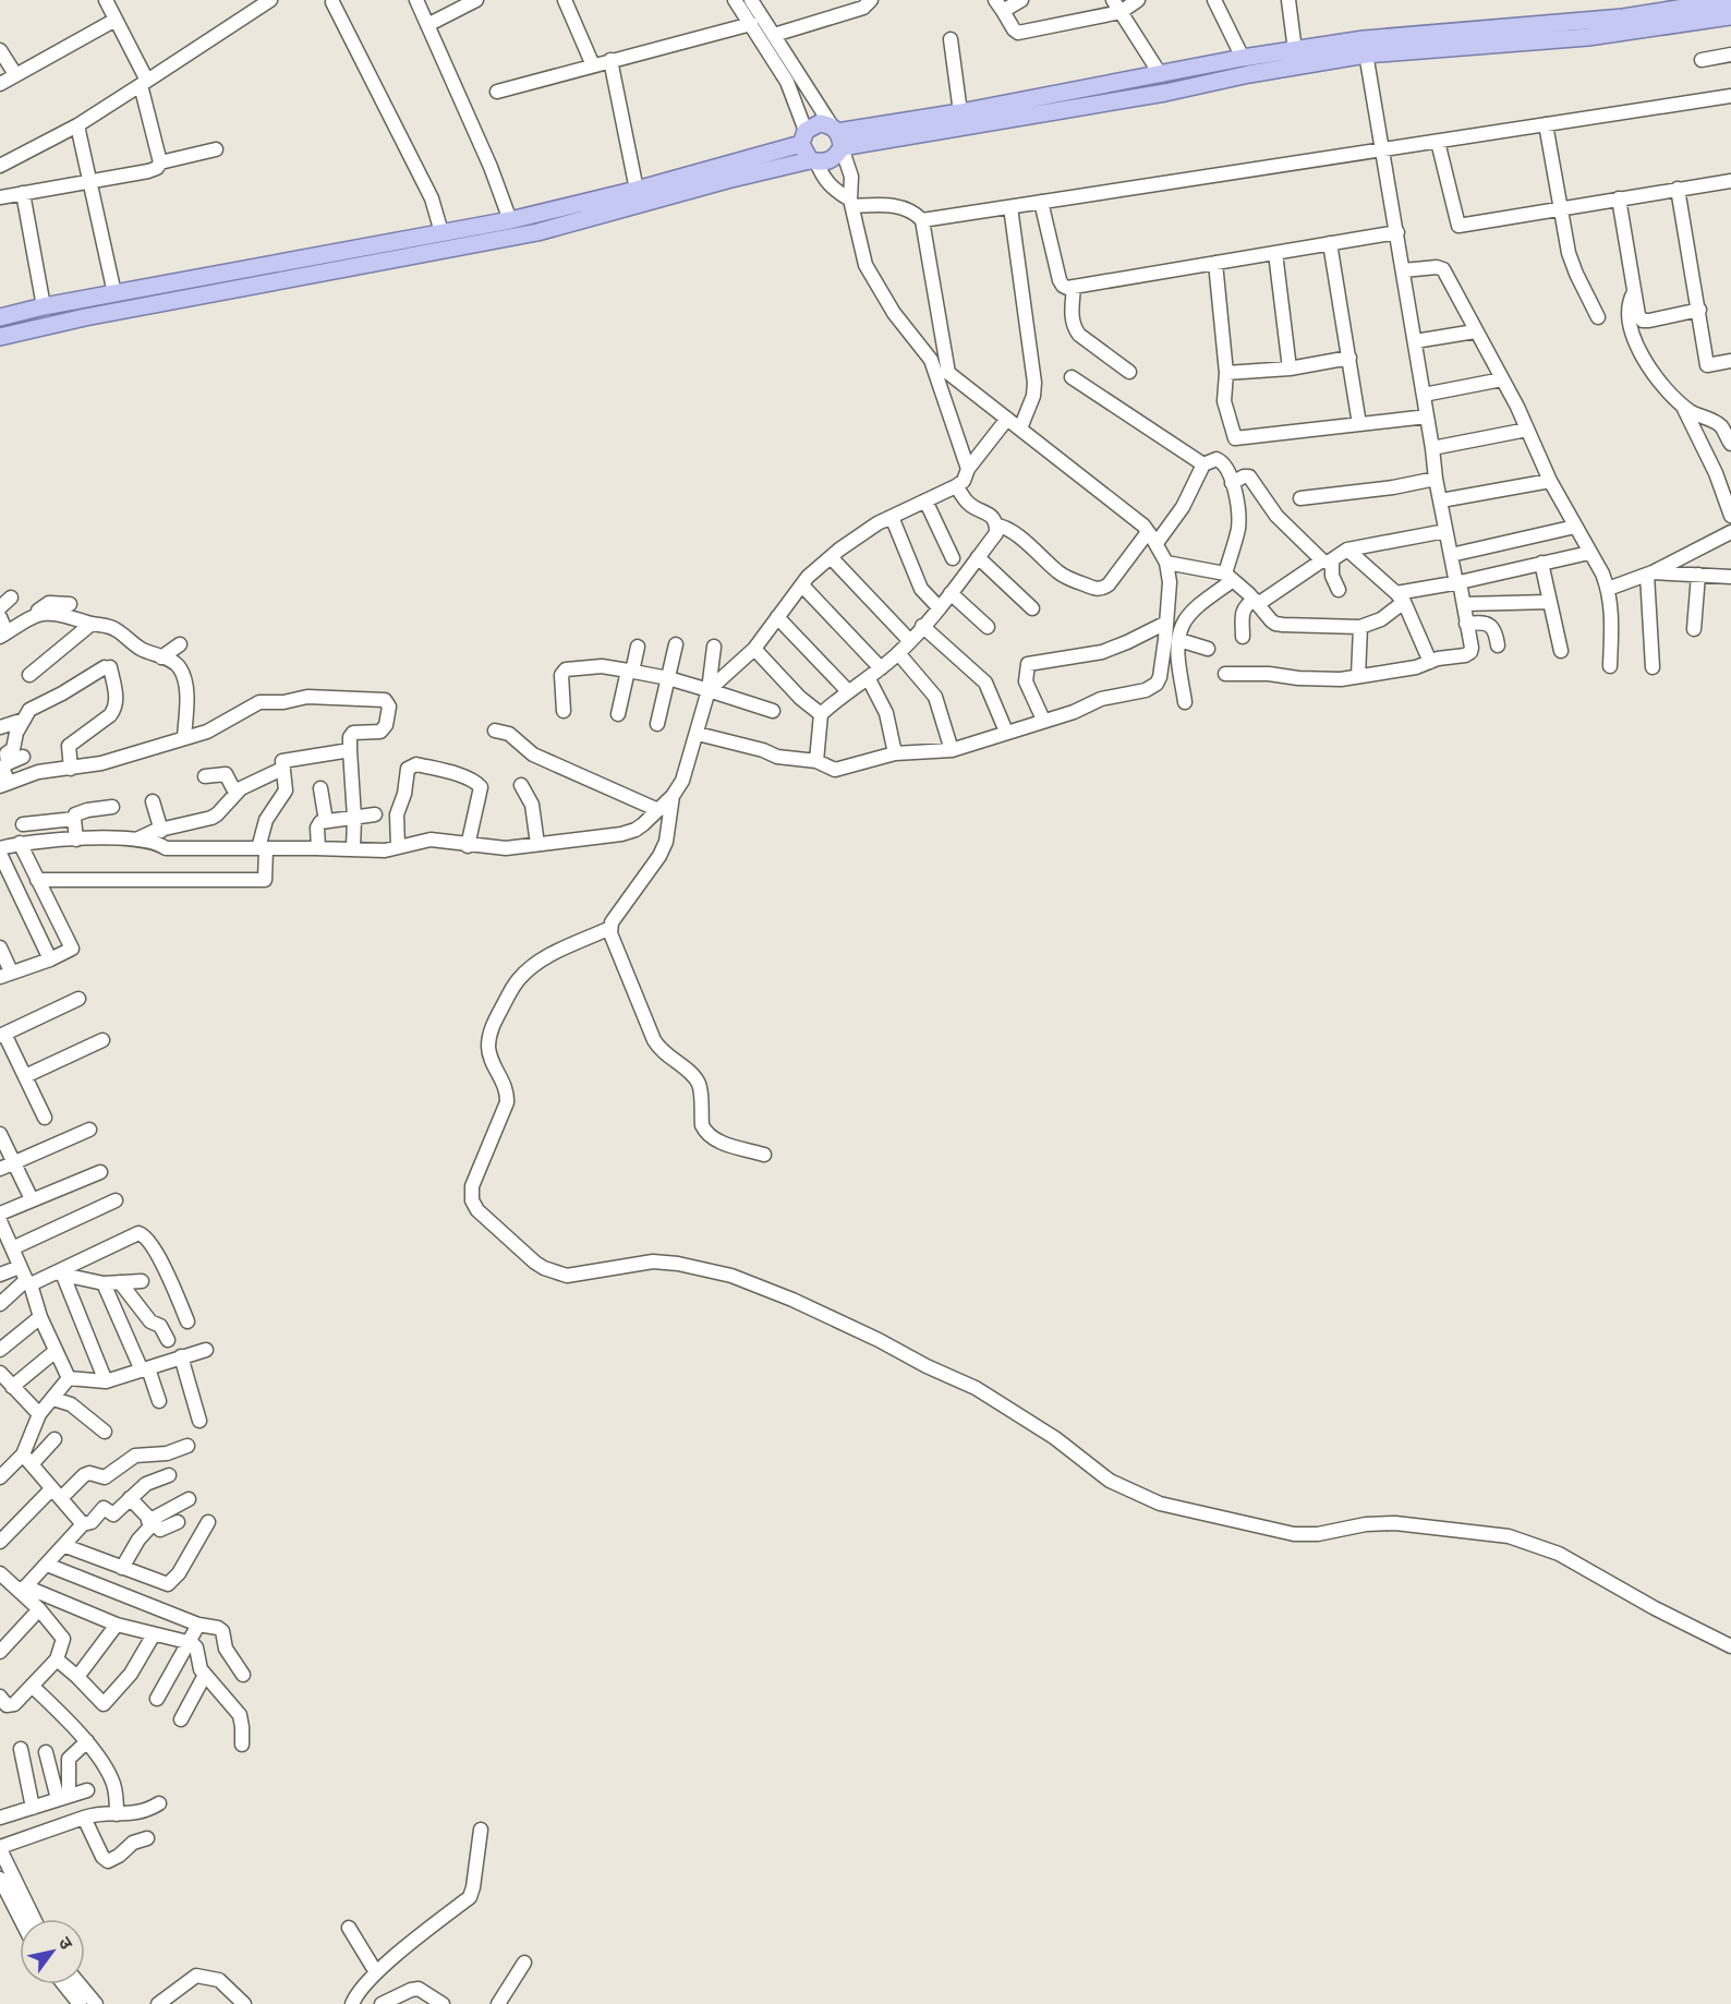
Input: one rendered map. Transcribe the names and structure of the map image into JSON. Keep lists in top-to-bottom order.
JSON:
{
  "north": "top right"
}
